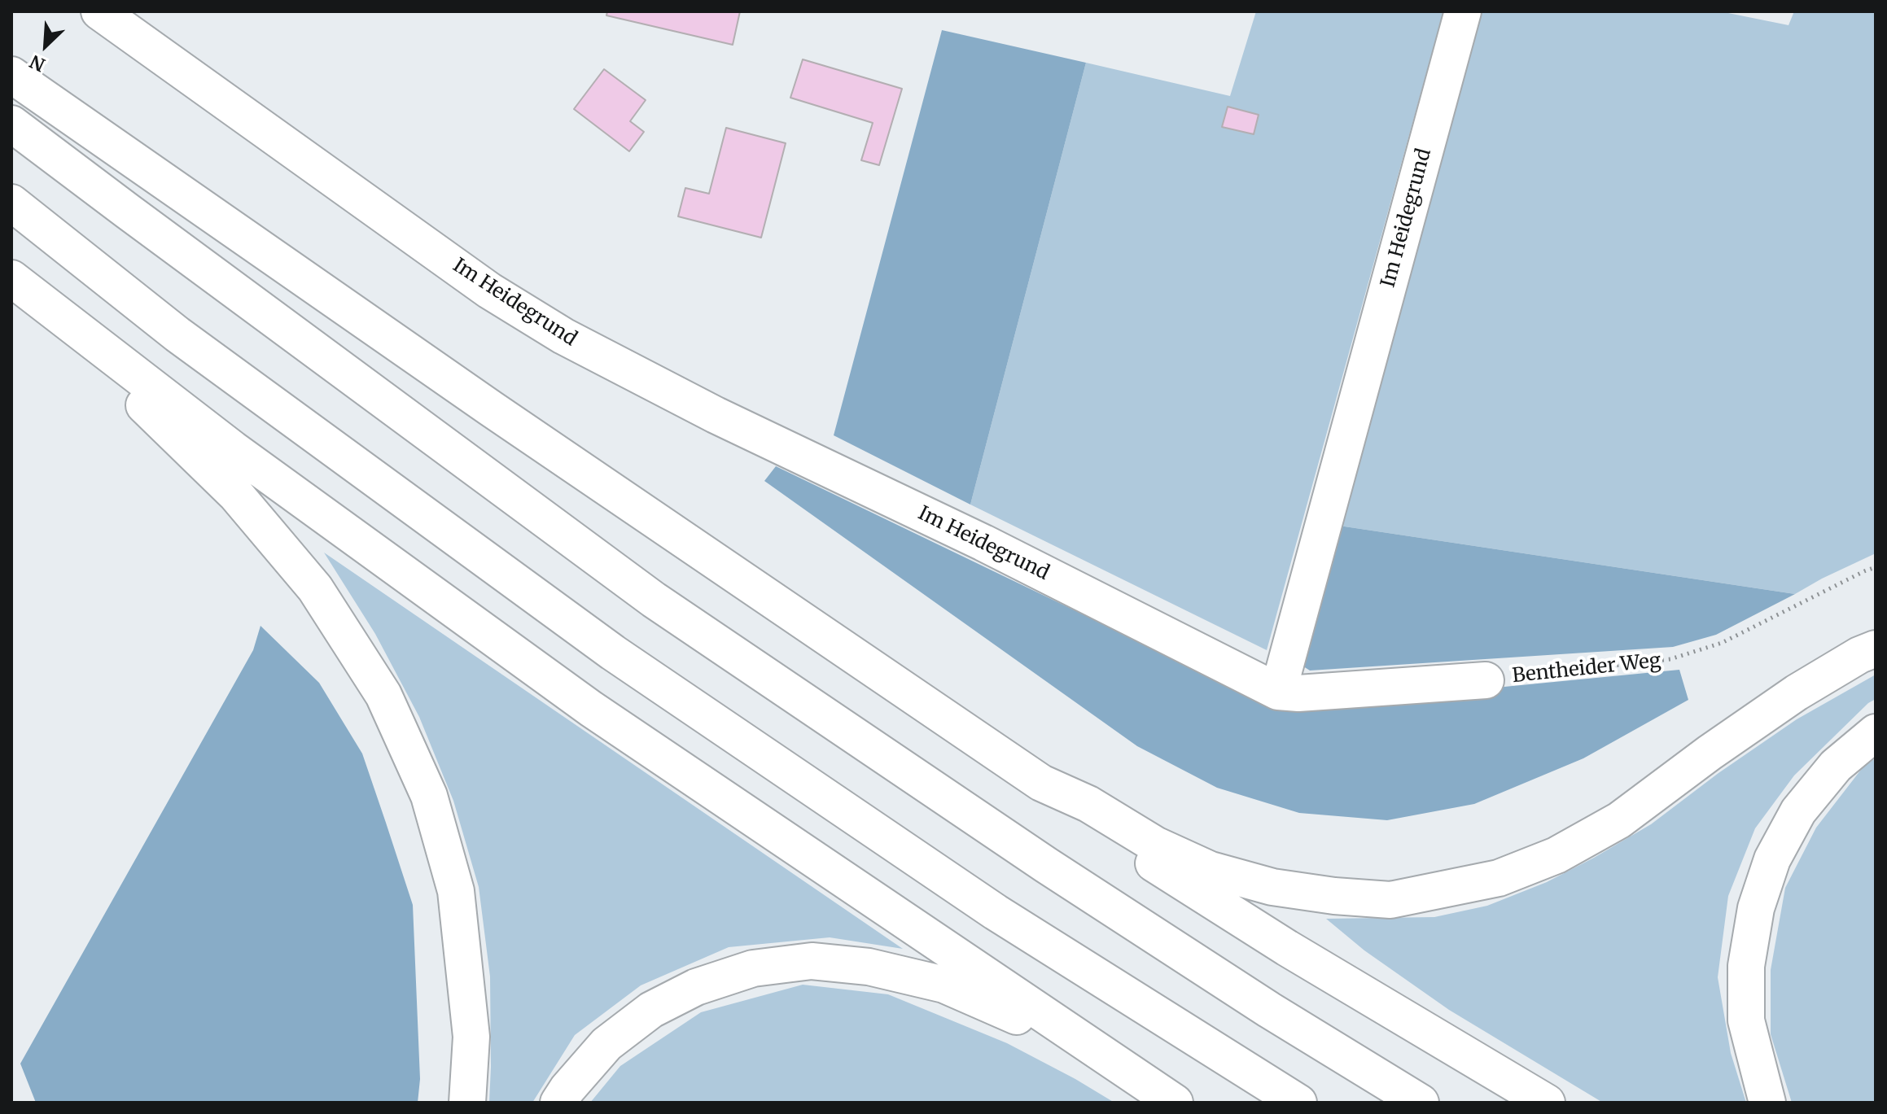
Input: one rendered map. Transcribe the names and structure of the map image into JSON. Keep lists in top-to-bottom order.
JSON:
{
  "streets": {
    "main road": ["Im Heidegrund", "Bentheider Weg"]
  },
  "crossings": [
    ["Im Heidegrund", "Bentheider Weg"]
  ],
  "north": "bottom left"
}
